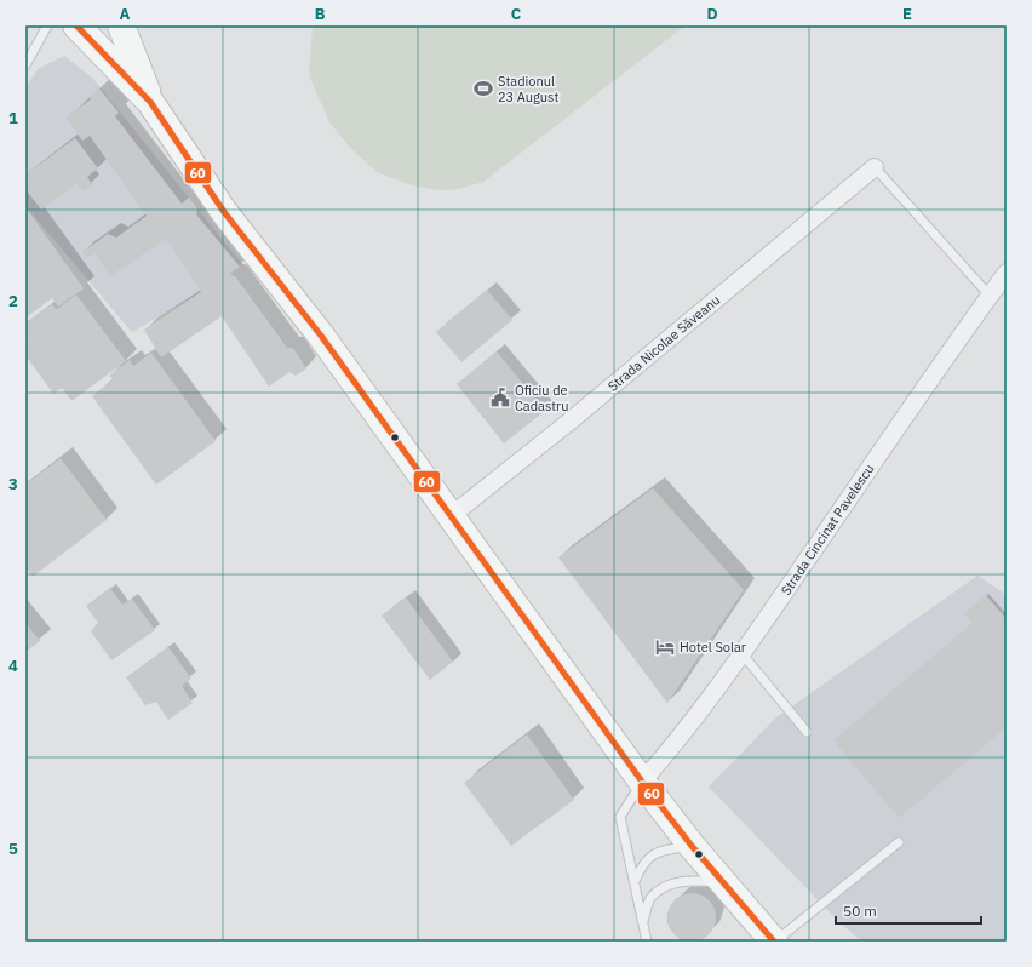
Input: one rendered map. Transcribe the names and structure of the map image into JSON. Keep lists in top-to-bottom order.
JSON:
{
  "streets": {
    "street": ["Strada Nicolae Săveanu", "Strada Cincinat Pavelescu"]
  },
  "places": {
    "sports": ["Stadionul 23 August"],
    "public building": ["Oficiu de Cadastru"],
    "hotel": ["Hotel Solar"]
  },
  "lines": ["transit line 60"],
  "scale_bar": "50 m",
  "grid": {
    "columns": [
      "A",
      "B",
      "C",
      "D",
      "E"
    ],
    "rows": [
      "1",
      "2",
      "3",
      "4",
      "5"
    ]
  }
}
